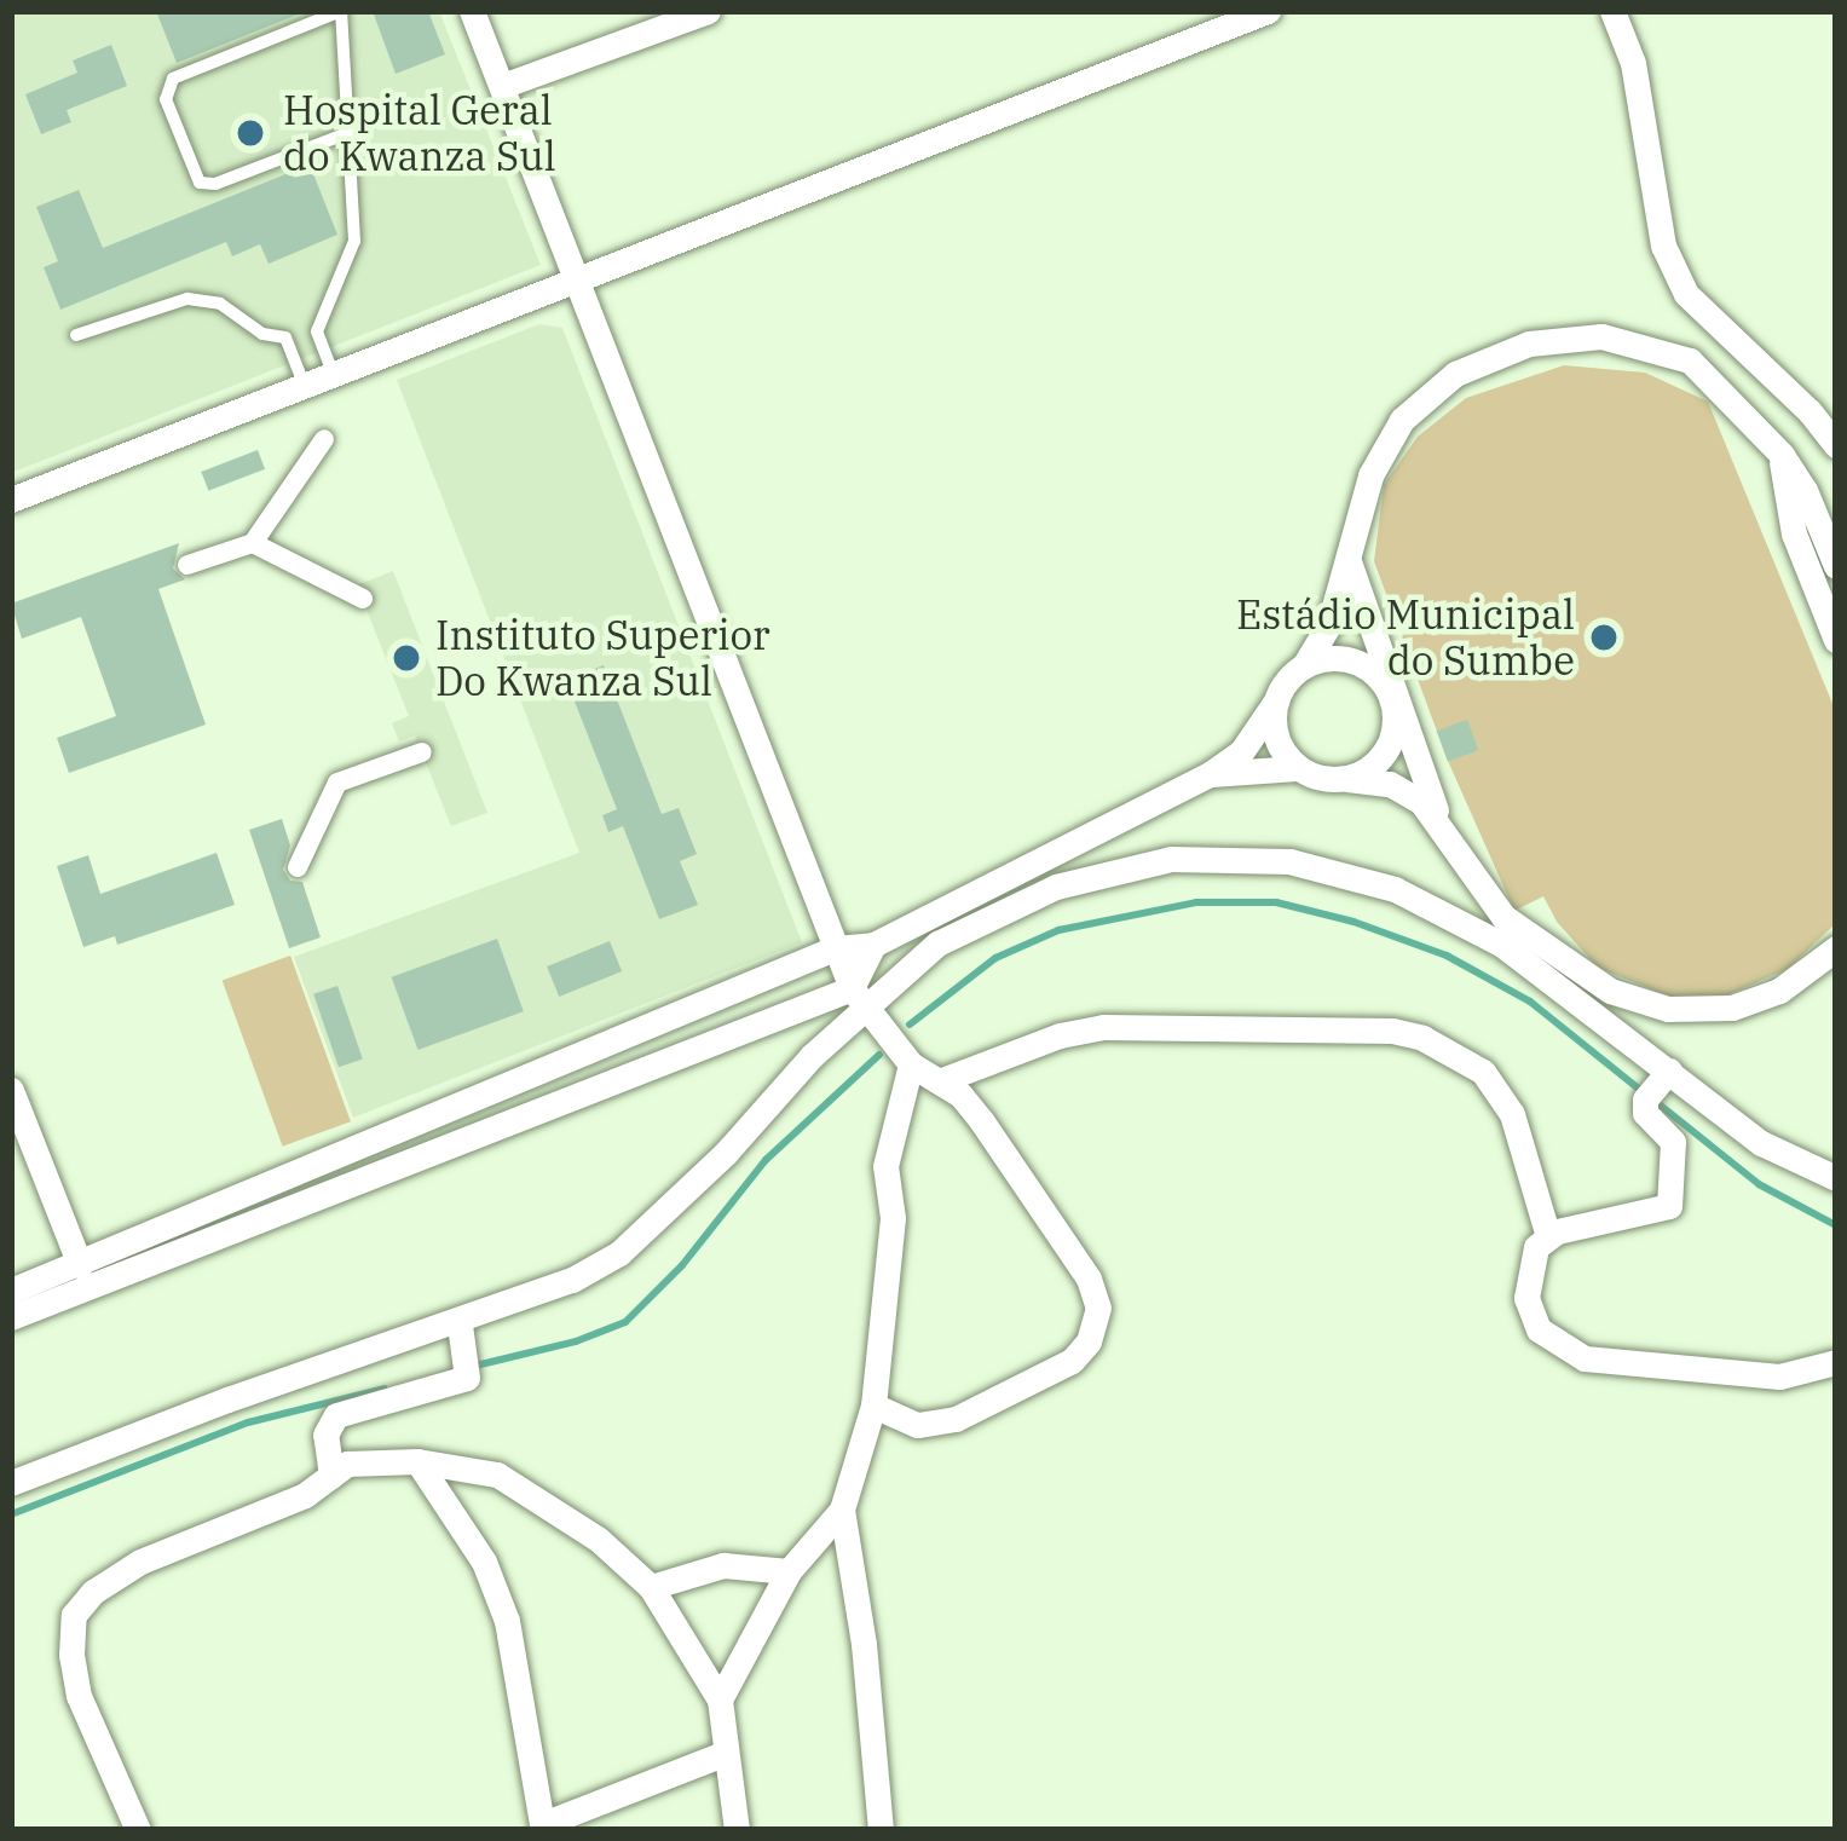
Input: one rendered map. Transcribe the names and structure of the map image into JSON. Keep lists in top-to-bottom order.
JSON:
{
  "places": ["Hospital Geral do Kwanza Sul", "Estádio Municipal do Sumbe", "Instituto Superior Do Kwanza Sul"]
}
